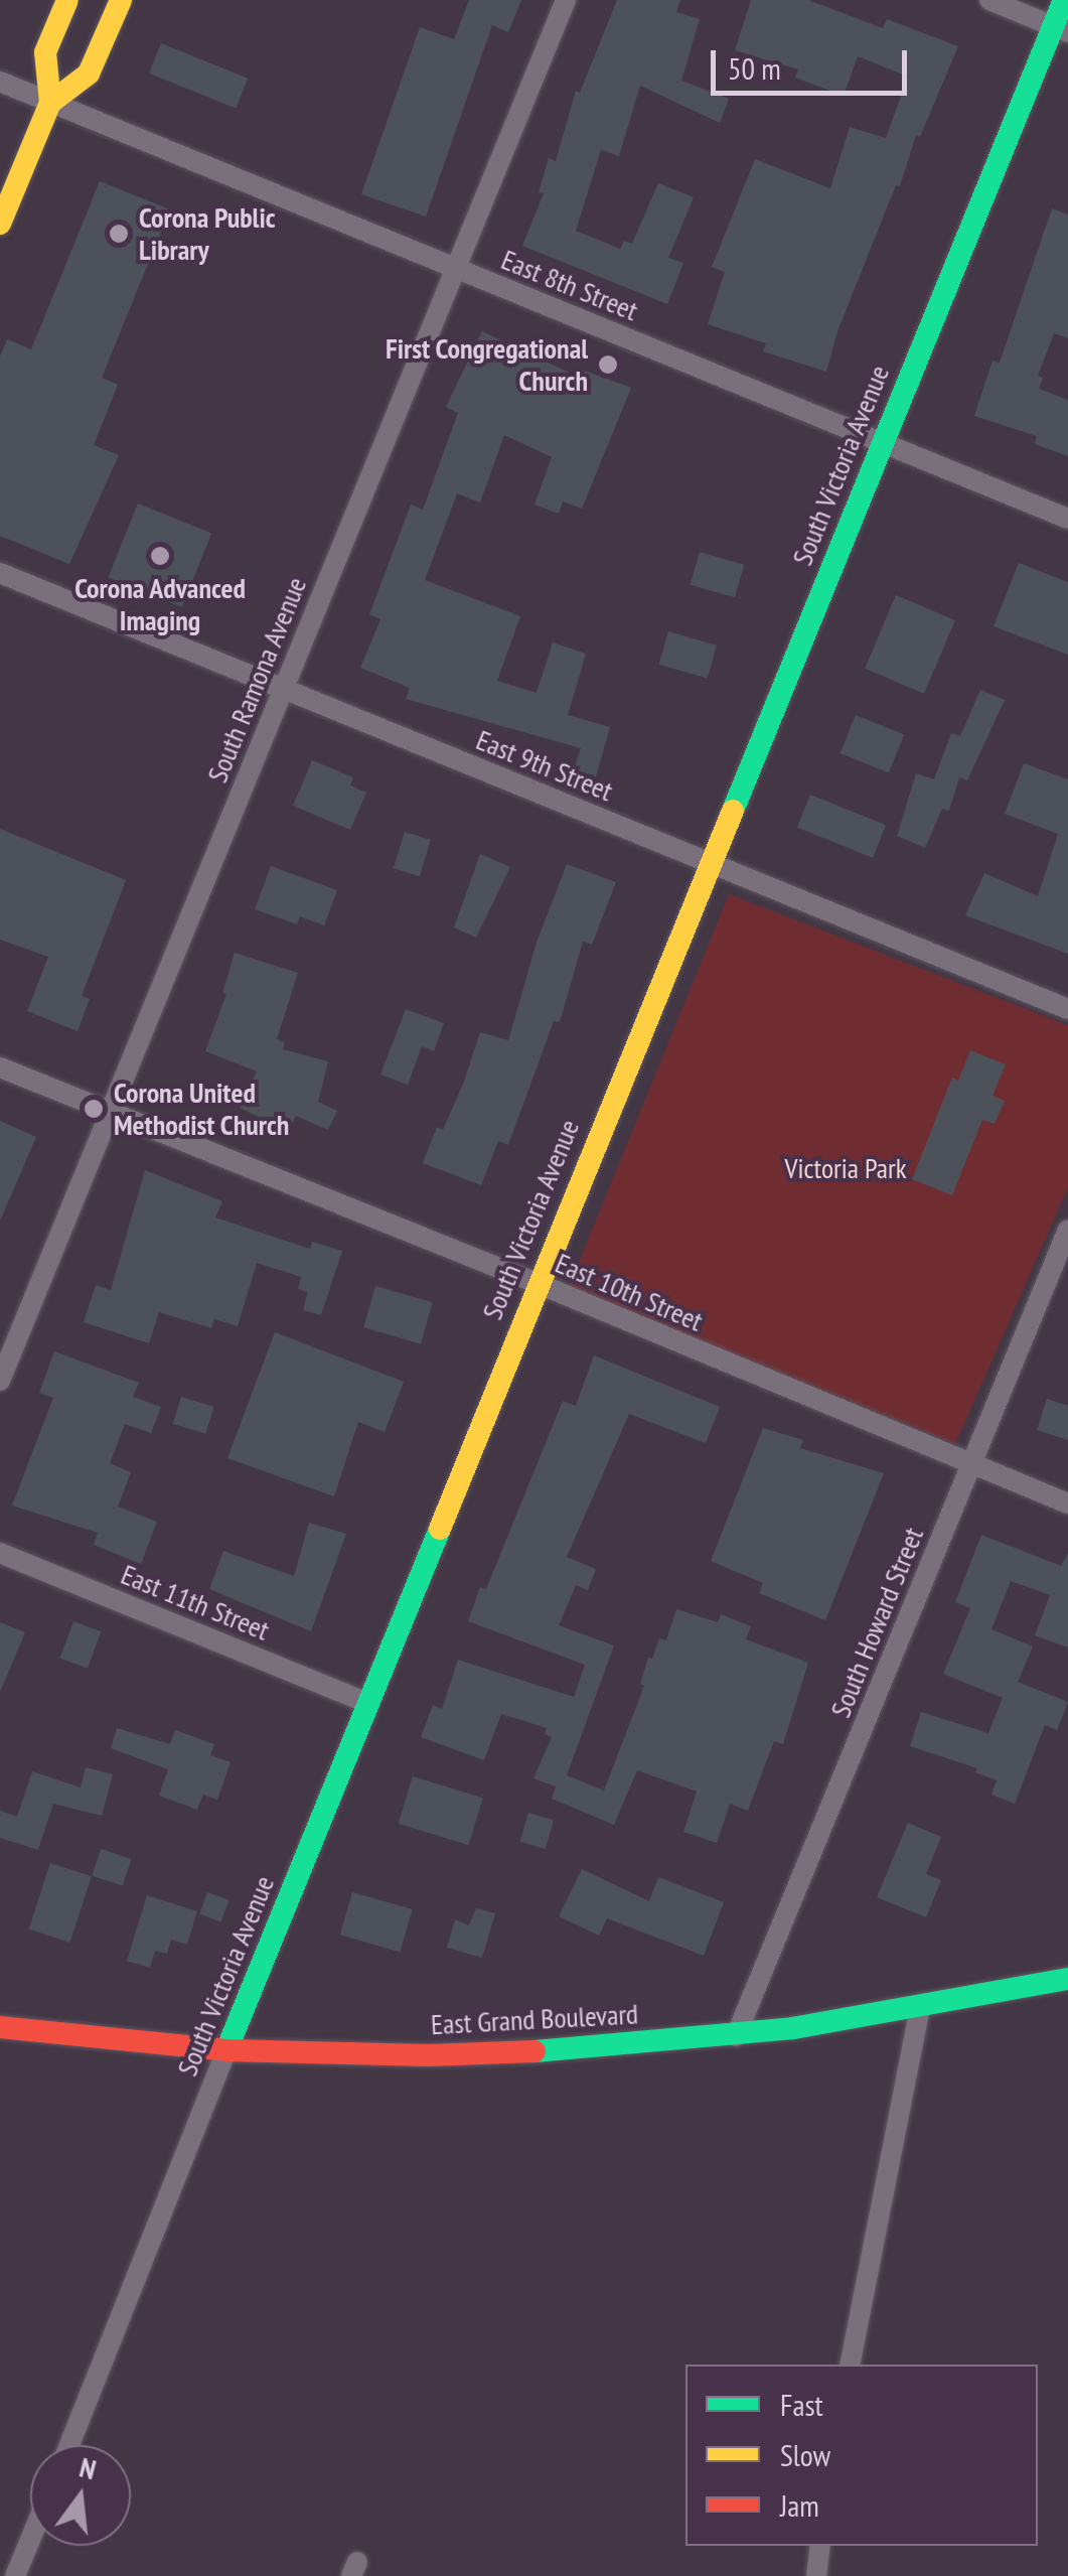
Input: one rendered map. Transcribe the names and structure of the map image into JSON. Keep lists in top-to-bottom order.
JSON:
{
  "streets": {
    "street": [
      "East 8th Street",
      "South Victoria Avenue",
      "South Ramona Avenue",
      "East 9th Street",
      "East 10th Street",
      "East 11th Street",
      "South Howard Street",
      "East Grand Boulevard"
    ]
  },
  "crossings": [
    ["East 8th Street", "South Victoria Avenue"],
    ["East 8th Street", "South Ramona Avenue"],
    ["South Victoria Avenue", "East 9th Street"],
    ["South Victoria Avenue", "East 10th Street"],
    ["South Victoria Avenue", "East 11th Street"],
    ["South Victoria Avenue", "East Grand Boulevard"],
    ["South Ramona Avenue", "East 9th Street"],
    ["South Ramona Avenue", "East 10th Street"],
    ["East 10th Street", "South Howard Street"],
    ["South Howard Street", "East Grand Boulevard"]
  ],
  "parks": ["Victoria Park"],
  "places": [
    "Corona Public Library",
    "First Congregational Church",
    "Corona Advanced Imaging",
    "Corona United Methodist Church"
  ],
  "legend": ["Fast", "Slow", "Jam"],
  "scale_bar": "50 m",
  "north": "top"
}
